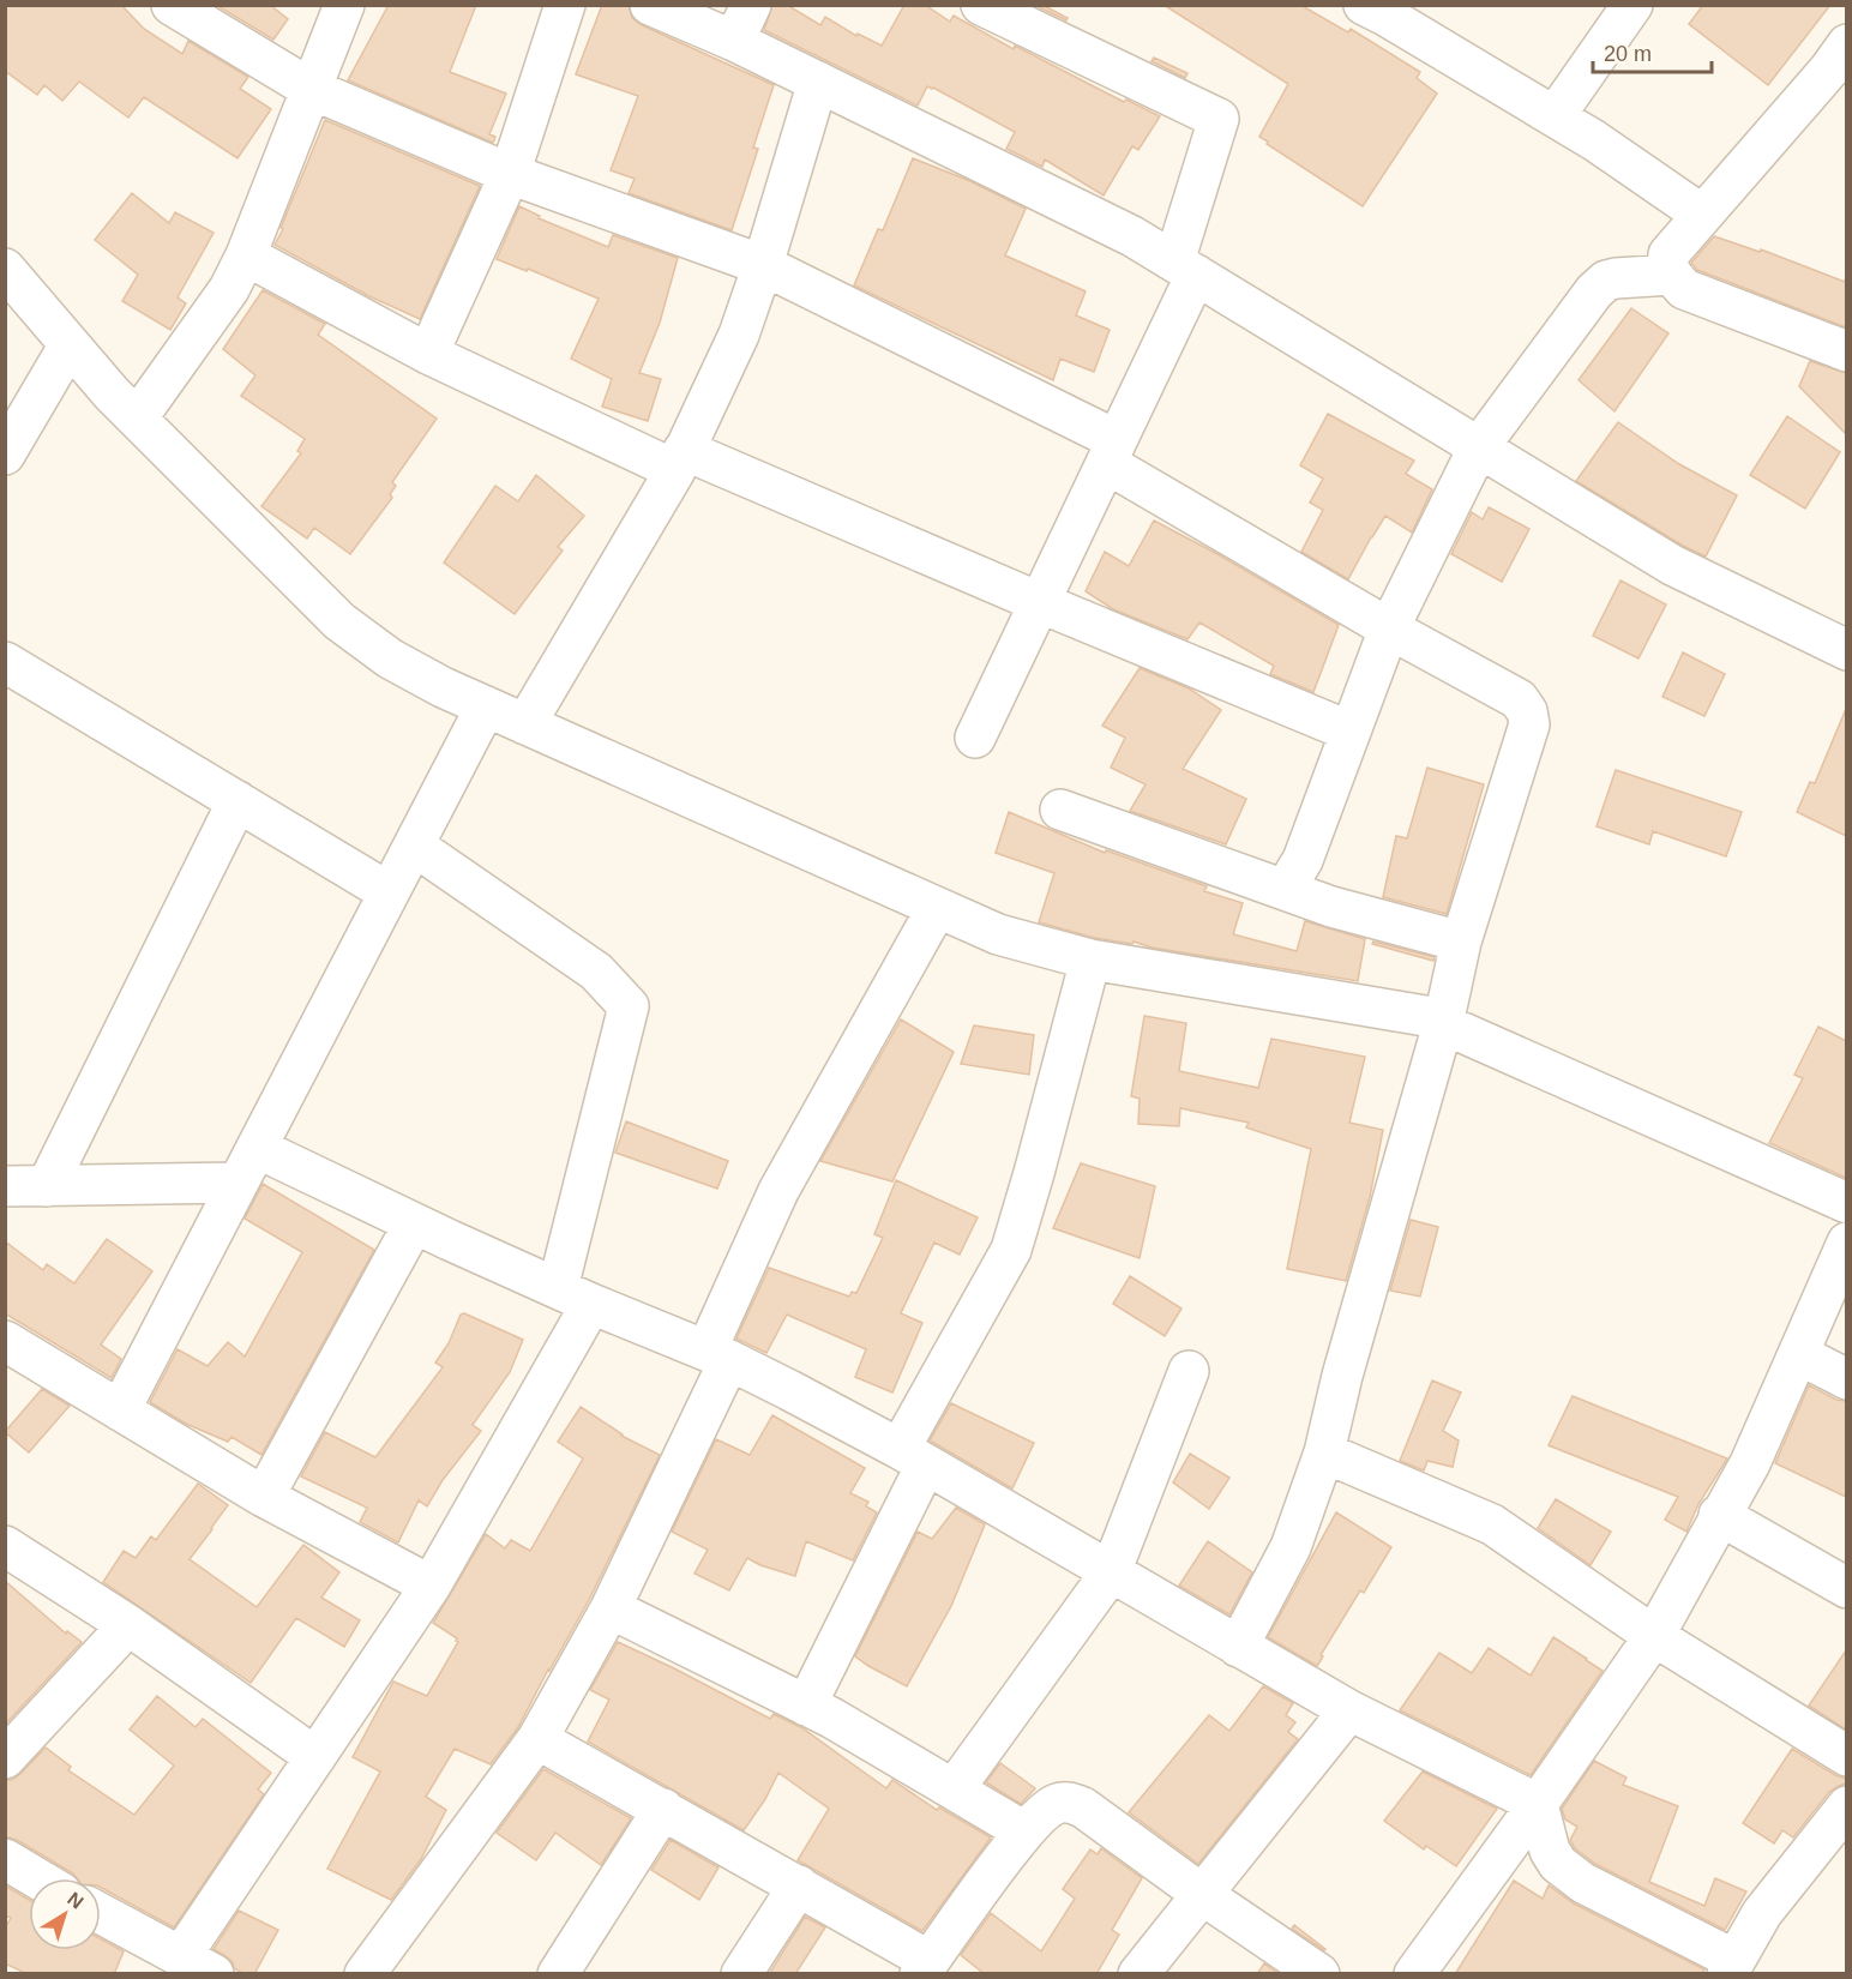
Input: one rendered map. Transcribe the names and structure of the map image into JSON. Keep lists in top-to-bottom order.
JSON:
{
  "scale_bar": "20 m",
  "north": "top right"
}
